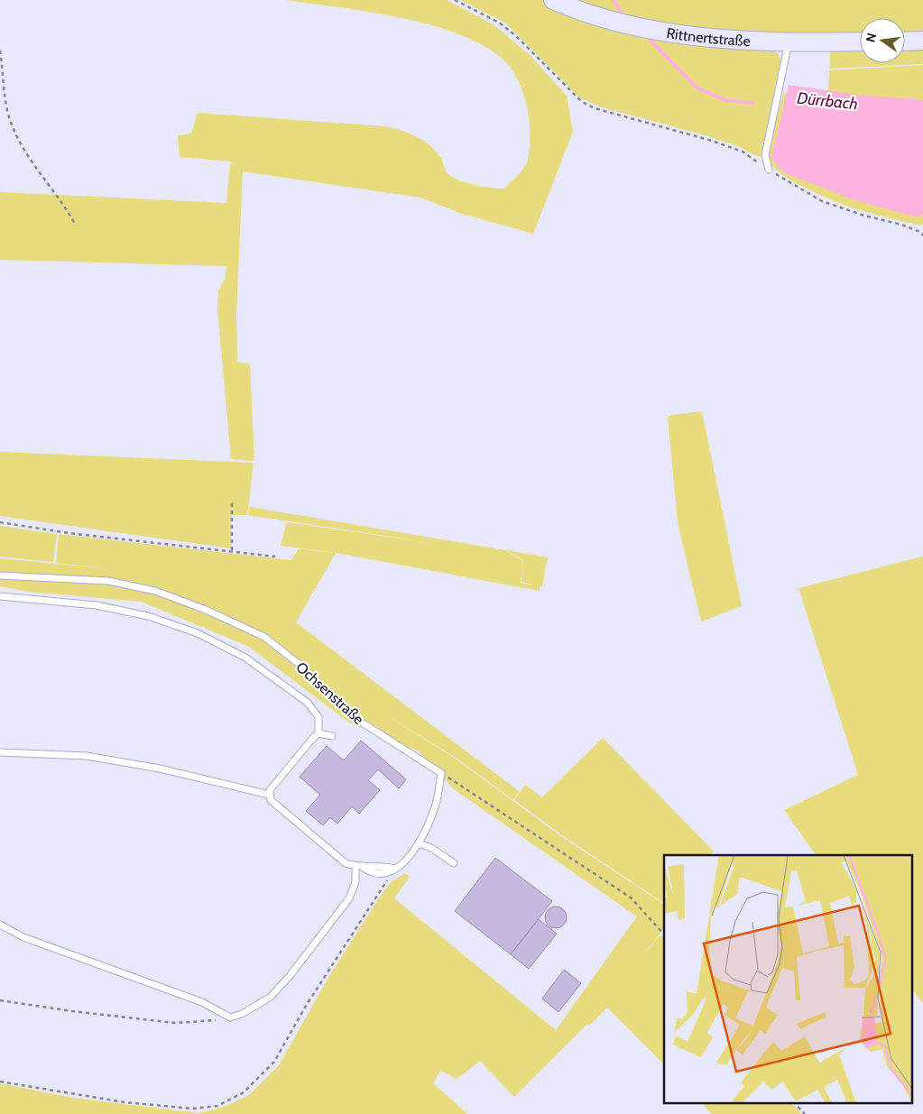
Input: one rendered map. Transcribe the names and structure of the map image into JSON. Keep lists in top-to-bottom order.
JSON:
{
  "streets": {
    "street": ["Rittnertstraße"],
    "lane": ["Ochsenstraße"]
  },
  "water": ["Dürrbach"],
  "north": "left"
}
